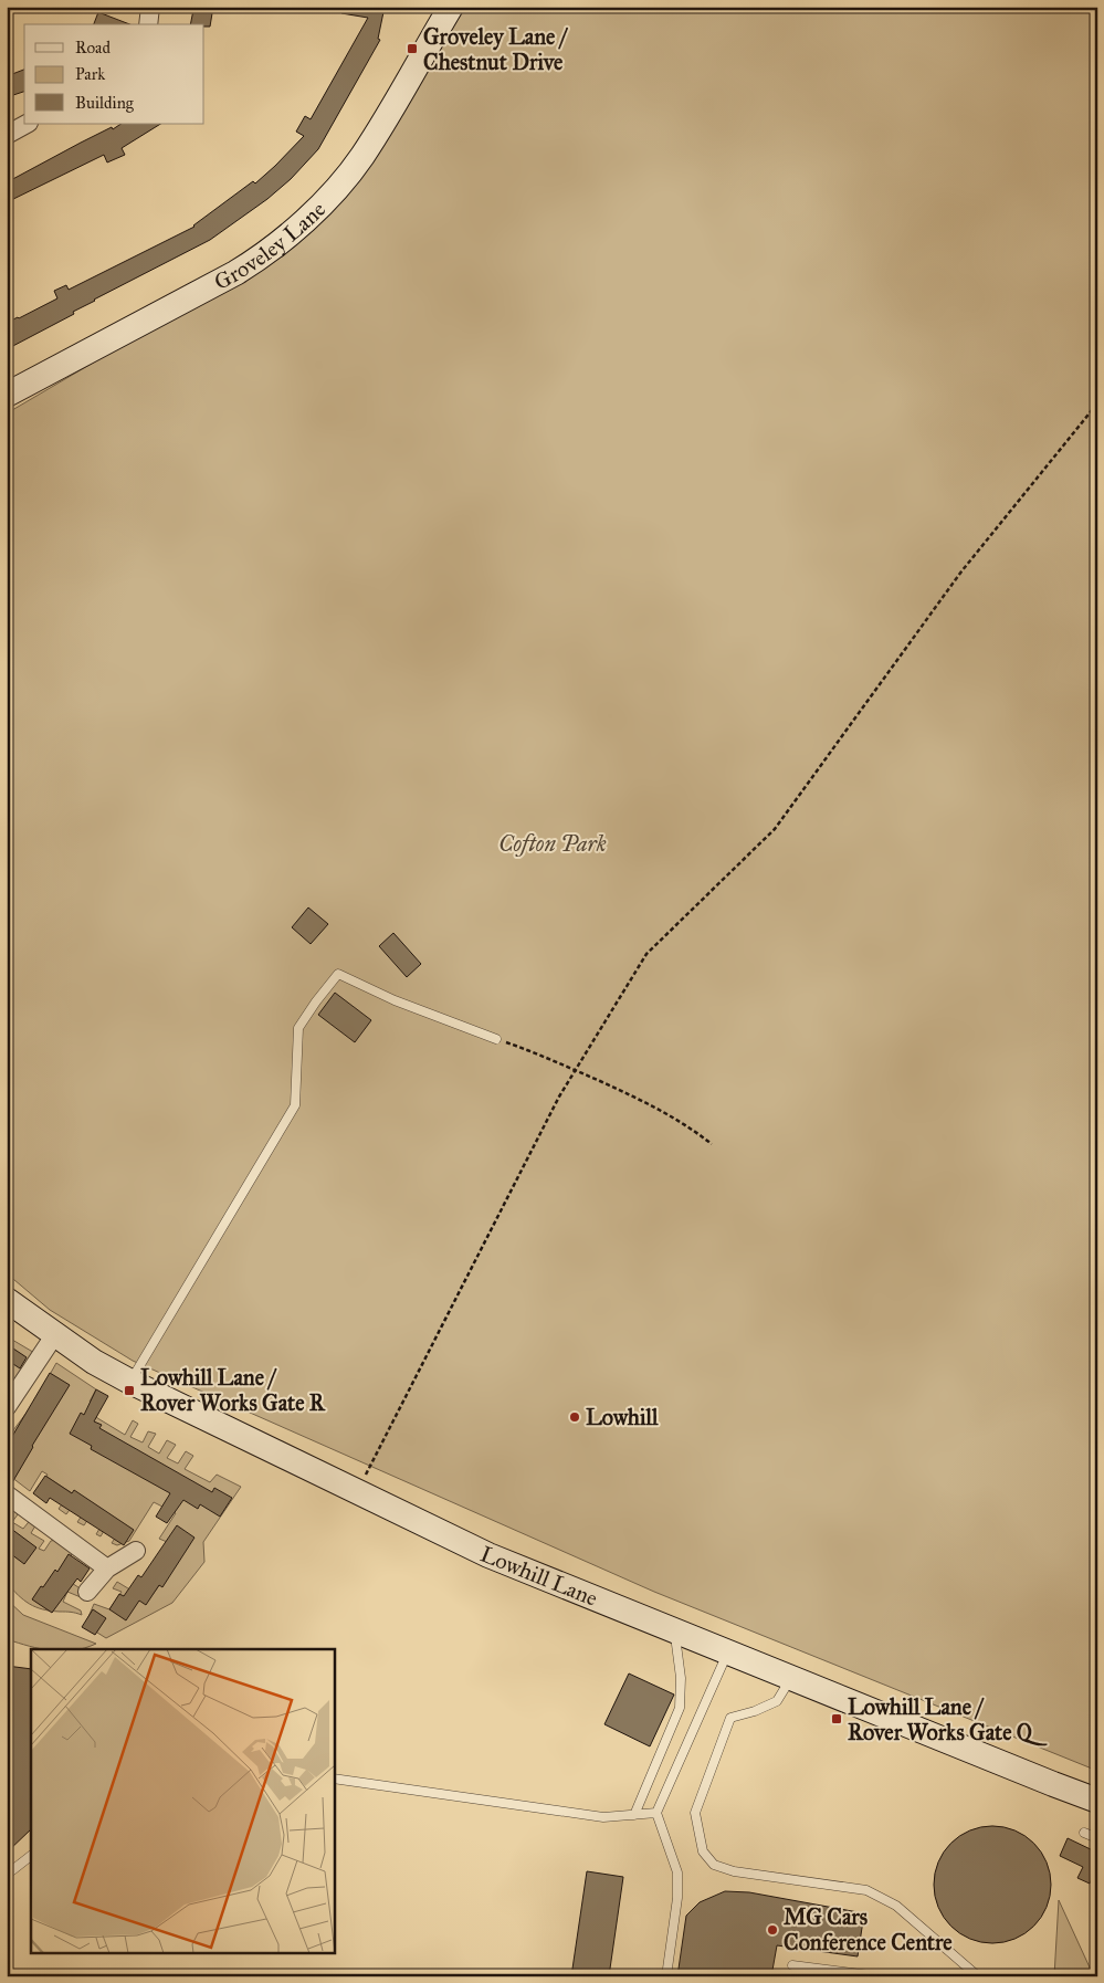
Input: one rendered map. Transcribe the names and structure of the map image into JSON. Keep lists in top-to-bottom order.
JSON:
{
  "streets": {
    "street": ["Groveley Lane", "Lowhill Lane"]
  },
  "parks": ["Cofton Park"],
  "places": {
    "transit": ["Groveley Lane / Chestnut Drive", "Lowhill Lane / Rover Works Gate R", "Lowhill Lane / Rover Works Gate Q"],
    "other": ["Lowhill", "MG Cars Conference Centre"]
  },
  "legend": ["Road", "Park", "Building"]
}
